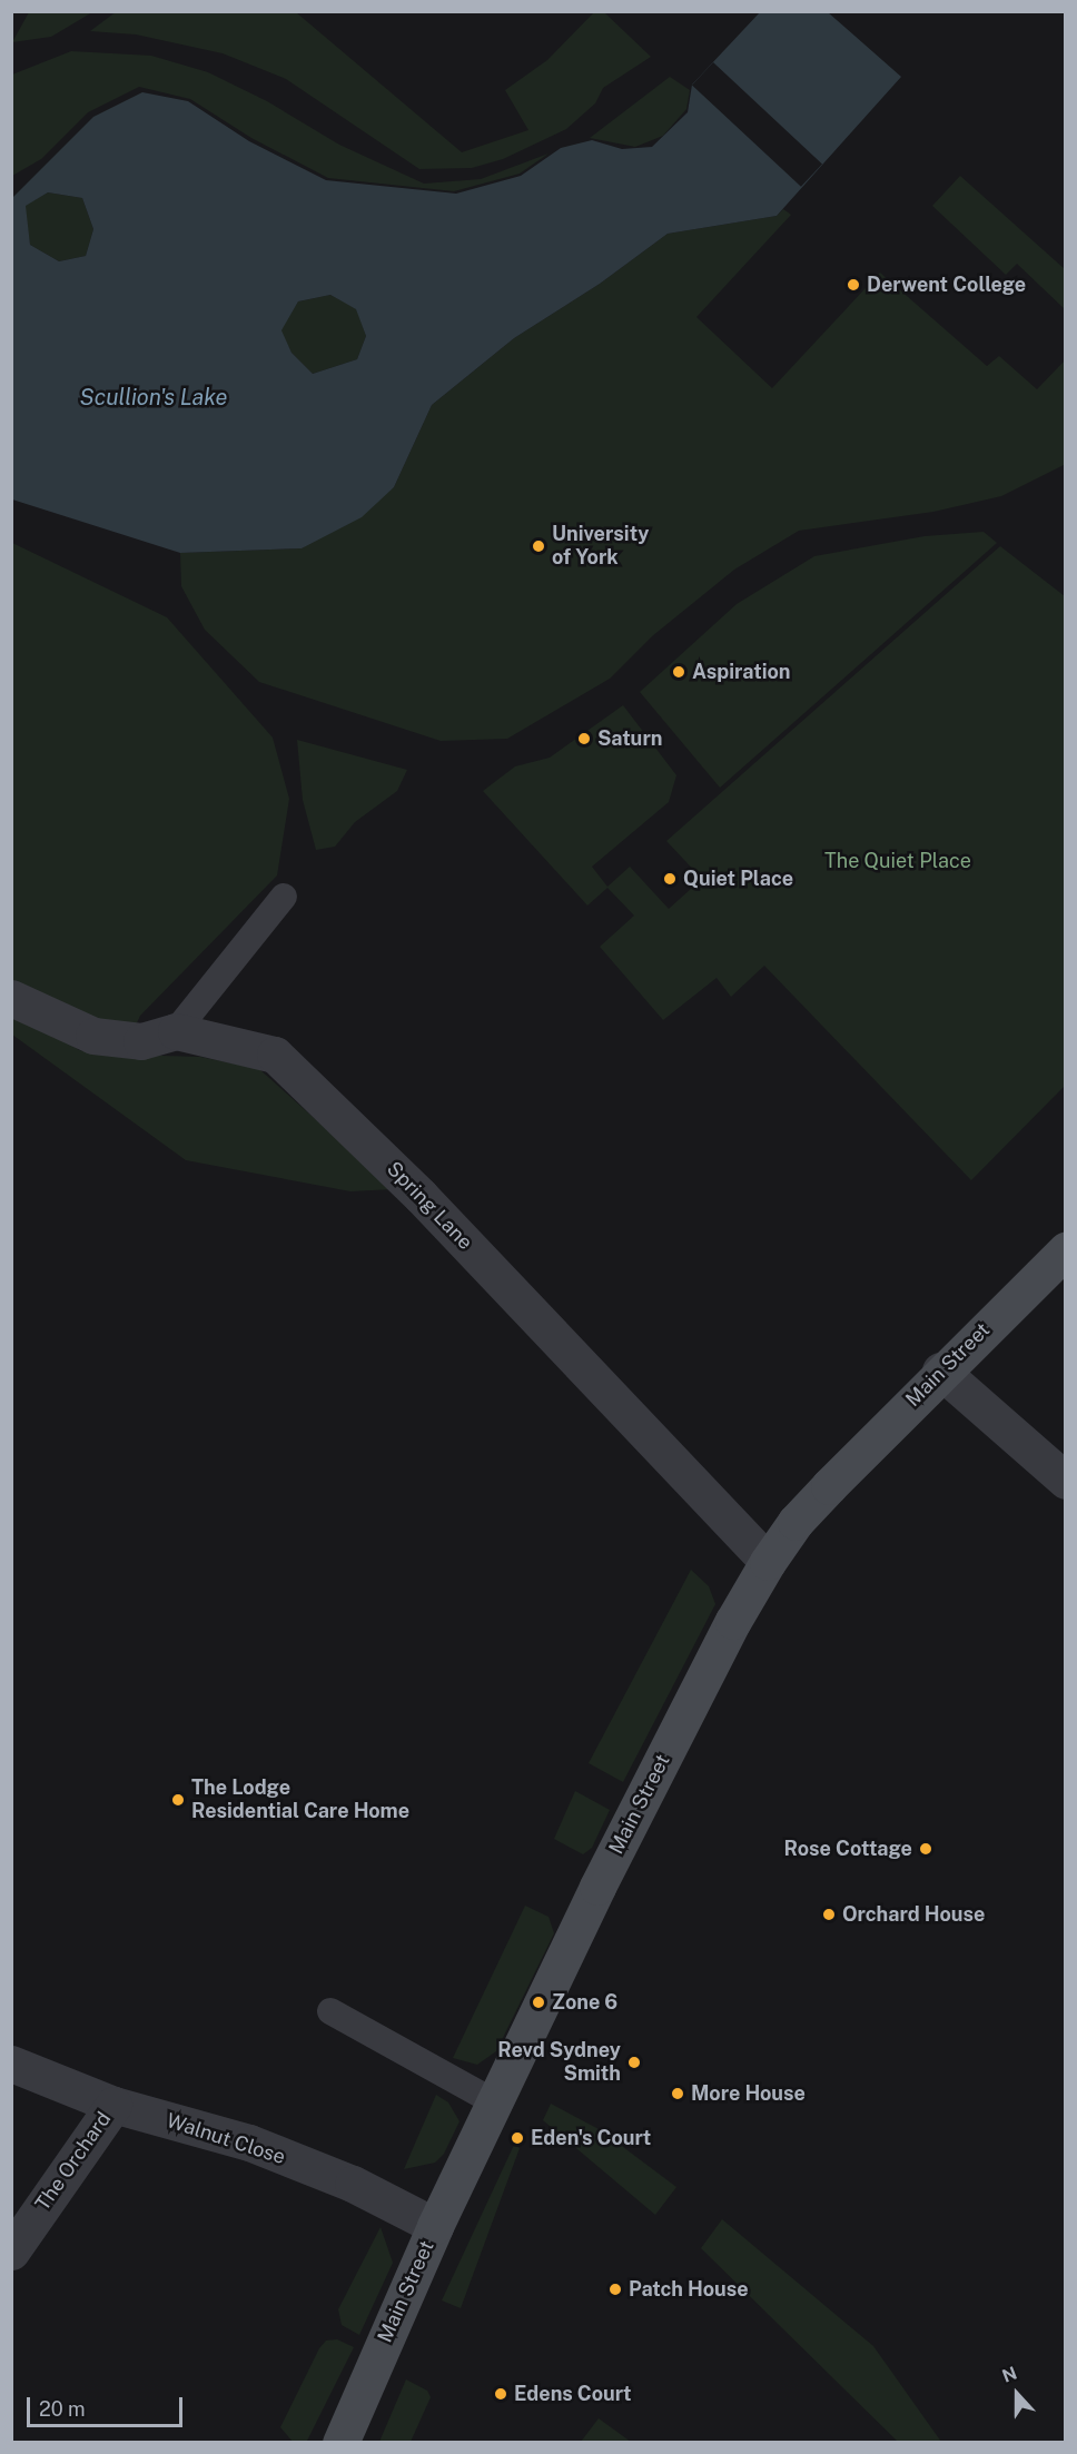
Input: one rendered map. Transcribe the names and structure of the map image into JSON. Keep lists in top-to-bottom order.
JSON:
{
  "streets": {
    "street": [
      "Spring Lane",
      "Main Street",
      "Walnut Close",
      "The Orchard"
    ]
  },
  "crossings": [
    ["Spring Lane", "Main Street"],
    ["Main Street", "Walnut Close"],
    ["Walnut Close", "The Orchard"]
  ],
  "water": ["Scullion's Lake"],
  "parks": ["The Quiet Place"],
  "places": [
    "Derwent College",
    "University of York",
    "Aspiration",
    "Saturn",
    "Quiet Place",
    "The Lodge Residential Care Home",
    "Rose Cottage",
    "Orchard House",
    "Zone 6",
    "Revd Sydney Smith",
    "More House",
    "Eden's Court",
    "Patch House",
    "Edens Court"
  ],
  "scale_bar": "20 m",
  "north": "top"
}
